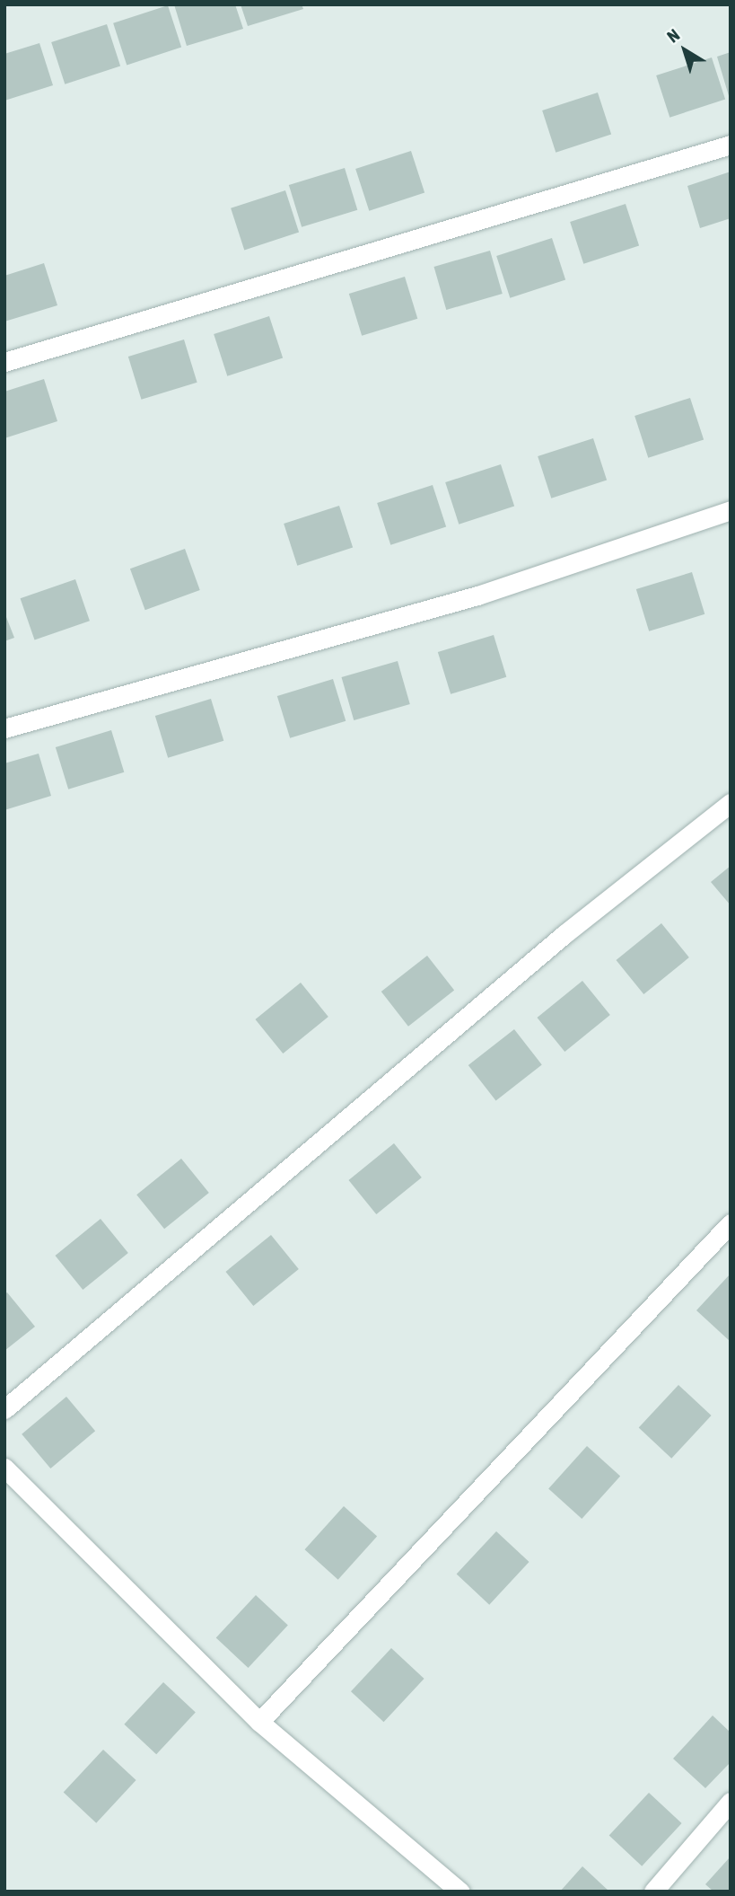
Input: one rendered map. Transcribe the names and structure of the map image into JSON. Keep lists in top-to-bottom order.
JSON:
{
  "north": "top left"
}
